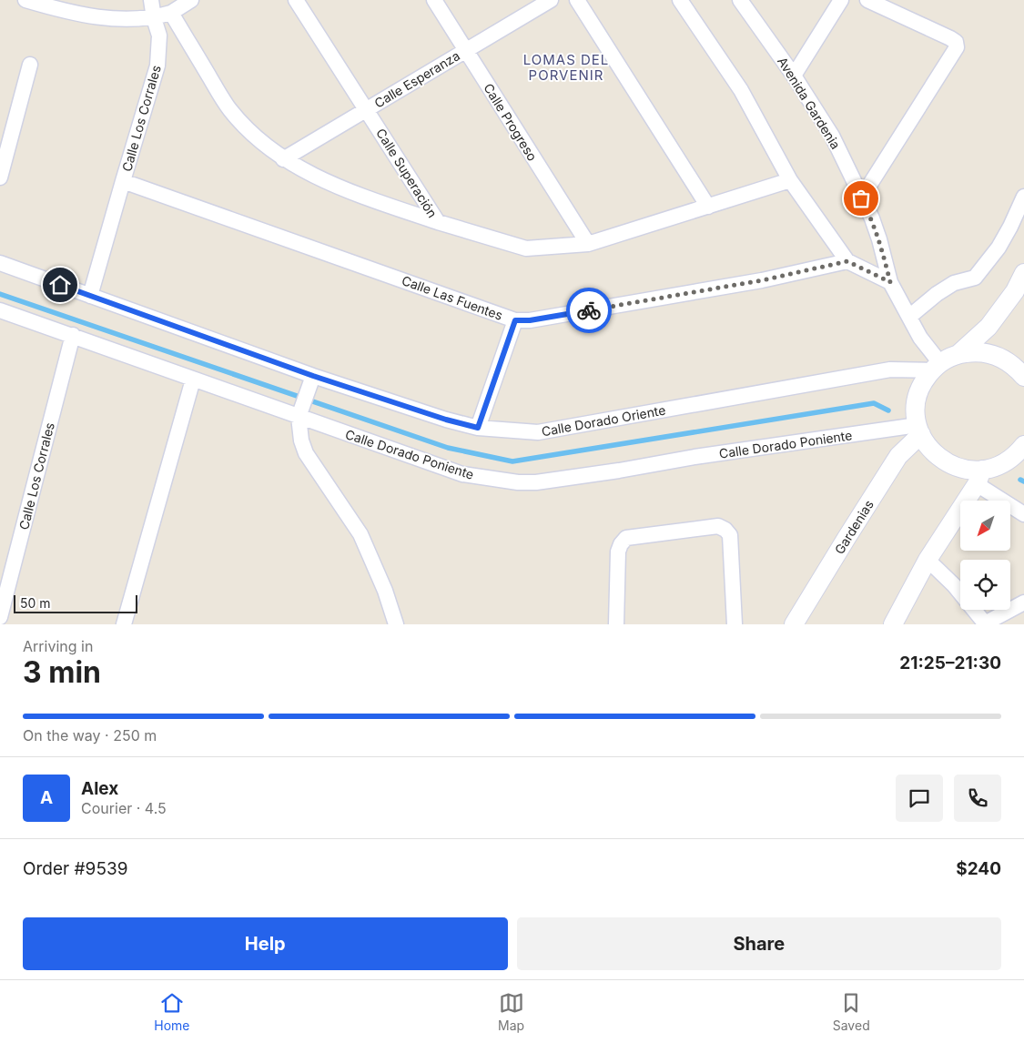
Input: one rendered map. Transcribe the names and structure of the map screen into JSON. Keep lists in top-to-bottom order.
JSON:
{
  "streets": {
    "street": [
      "Calle Esperanza",
      "Avenida Gardenia",
      "Calle Los Corrales",
      "Calle Progreso",
      "Calle Superación",
      "Calle Las Fuentes",
      "Calle Dorado Oriente",
      "Calle Dorado Poniente",
      "Gardenias"
    ]
  },
  "crossings": [
    ["Calle Esperanza", "Calle Progreso"],
    ["Calle Esperanza", "Calle Superación"],
    ["Avenida Gardenia", "Calle Dorado Oriente"],
    ["Calle Los Corrales", "Calle Las Fuentes"],
    ["Calle Los Corrales", "Calle Dorado Oriente"],
    ["Calle Los Corrales", "Calle Dorado Poniente"],
    ["Calle Progreso", "Calle Superación"],
    ["Calle Dorado Poniente", "Gardenias"]
  ],
  "districts": ["LOMAS DEL PORVENIR"],
  "scale_bar": "50 m",
  "north": "bottom left",
  "page": {
    "scale": "50 m",
    "heading": ["3 min", "Arriving in", "21:25–21:30"],
    "panel": [
      "Alex",
      "Courier · 4.5",
      "Order #9539",
      "$240"
    ],
    "bar": "On the way · 250 m",
    "round": "A",
    "buttons": ["Help", "Share"],
    "tabs": ["Home", "Map", "Saved"]
  }
}
